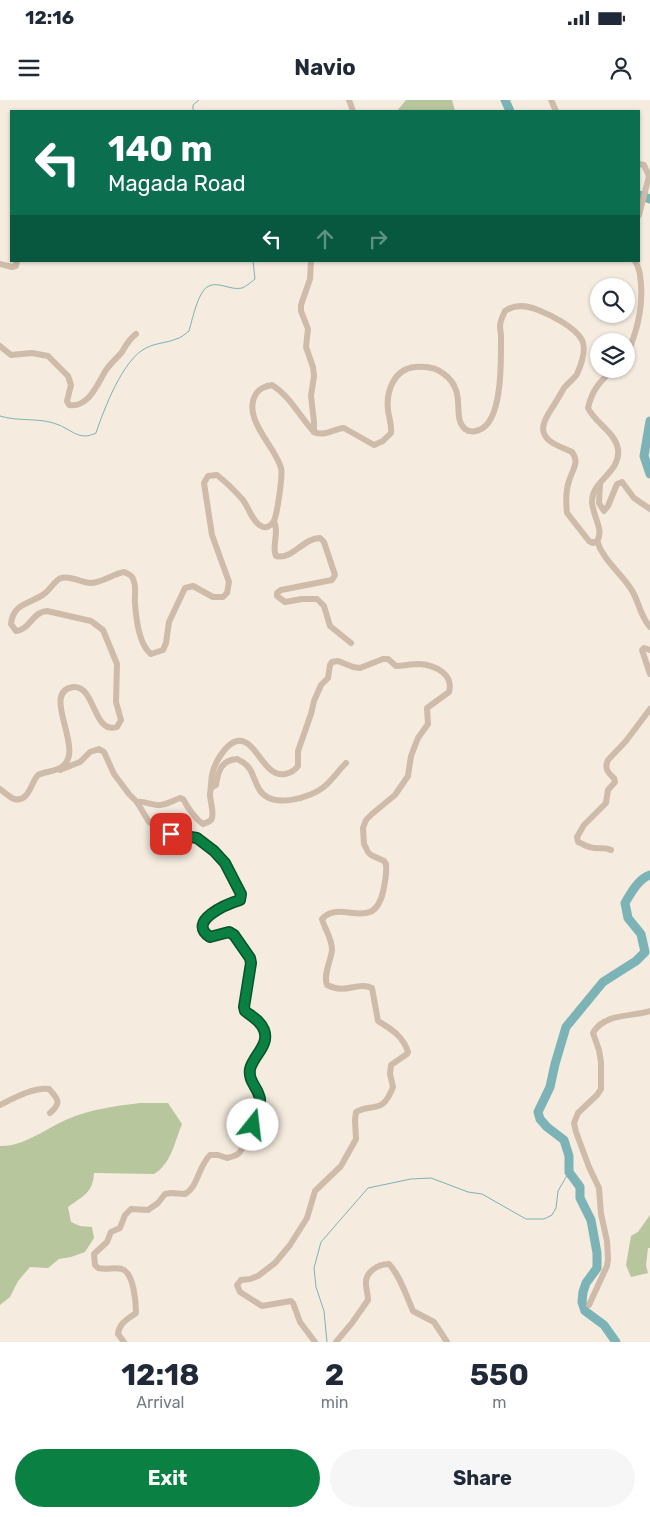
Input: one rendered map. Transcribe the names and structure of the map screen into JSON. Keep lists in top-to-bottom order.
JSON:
{
  "page": {
    "status": "12:16",
    "header": "Navio",
    "turn": ["140 m", "Magada Road"],
    "eta": [
      "12:18",
      "Arrival",
      "2",
      "min",
      "550",
      "m"
    ],
    "buttons": ["Exit", "Share"]
  }
}
